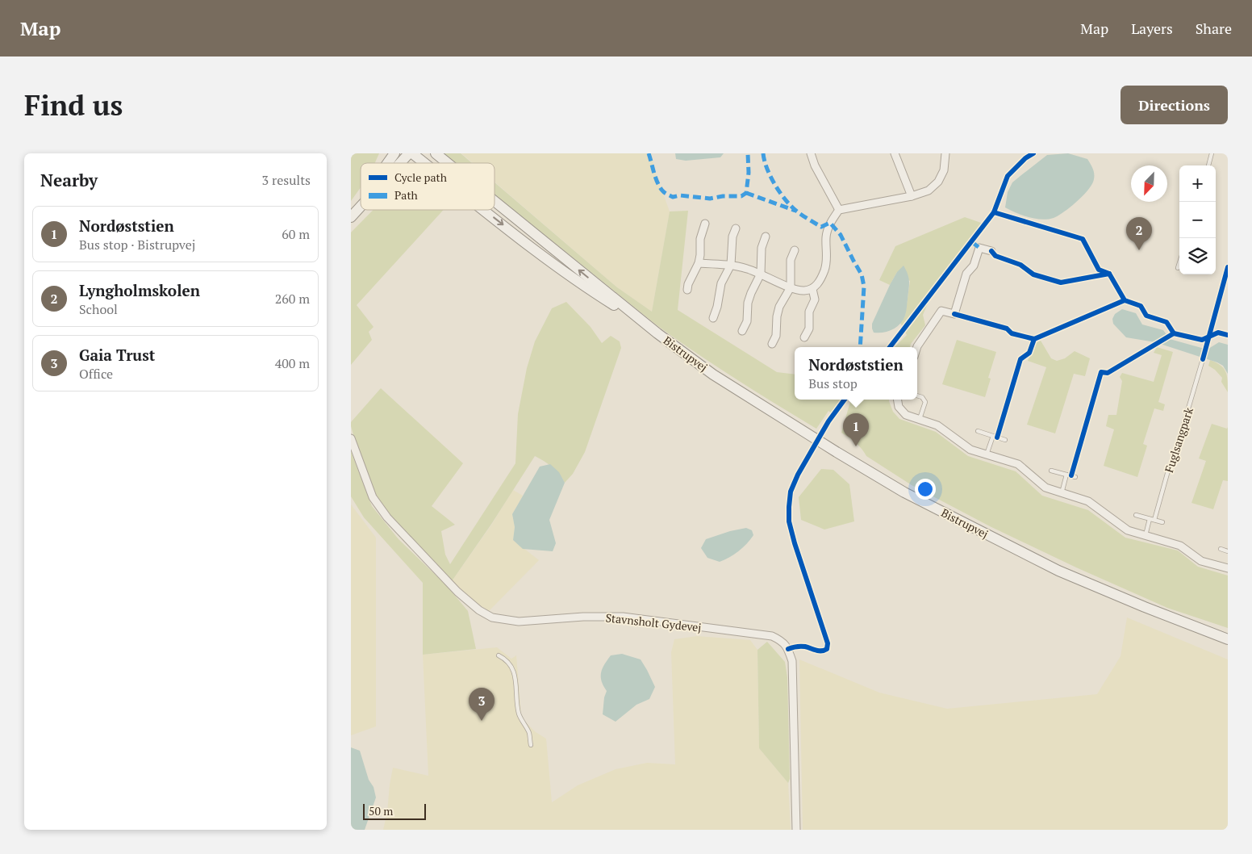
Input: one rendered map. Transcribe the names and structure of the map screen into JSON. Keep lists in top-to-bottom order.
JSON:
{
  "streets": {
    "main road": ["Bistrupvej"],
    "street": ["Stavnsholt Gydevej"],
    "lane": ["Fuglsangpark"]
  },
  "legend": ["Cycle path", "Path"],
  "scale_bar": "50 m",
  "north": "bottom left",
  "page": {
    "header": "Map",
    "nav": ["Map", "Layers", "Share"],
    "buttons": "Directions",
    "title": "Find us",
    "heading": ["Nearby", "3 results"],
    "map_buttons": ["+", "−"],
    "list": [
      {
        "mark": "1",
        "name": "Nordøststien",
        "note": "Bus stop · Bistrupvej",
        "value": "60 m"
      },
      {
        "mark": "2",
        "name": "Lyngholmskolen",
        "note": "School",
        "value": "260 m"
      },
      {
        "mark": "3",
        "name": "Gaia Trust",
        "note": "Office",
        "value": "400 m"
      }
    ],
    "pins": ["2", "1", "3"],
    "popup": ["Nordøststien", "Bus stop"],
    "scale": "50 m"
  }
}
